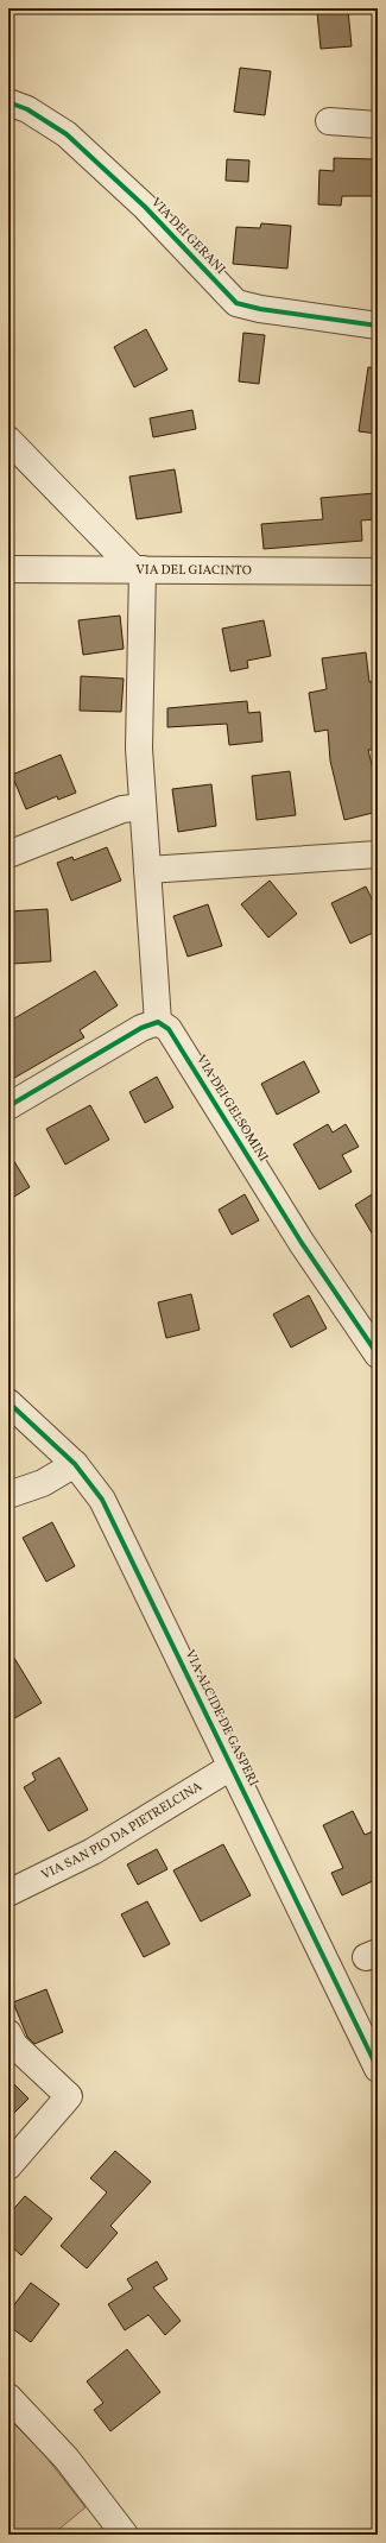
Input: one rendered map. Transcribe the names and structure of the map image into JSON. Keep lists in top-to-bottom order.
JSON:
{
  "streets": {
    "street": [
      "VIA DEI GERANI",
      "VIA DEL GIACINTO",
      "VIA DEI GELSOMINI",
      "VIA ALCIDE DE GASPERI",
      "VIA SAN PIO DA PIETRELCINA"
    ]
  },
  "crossings": [
    ["VIA ALCIDE DE GASPERI", "VIA SAN PIO DA PIETRELCINA"]
  ]
}
